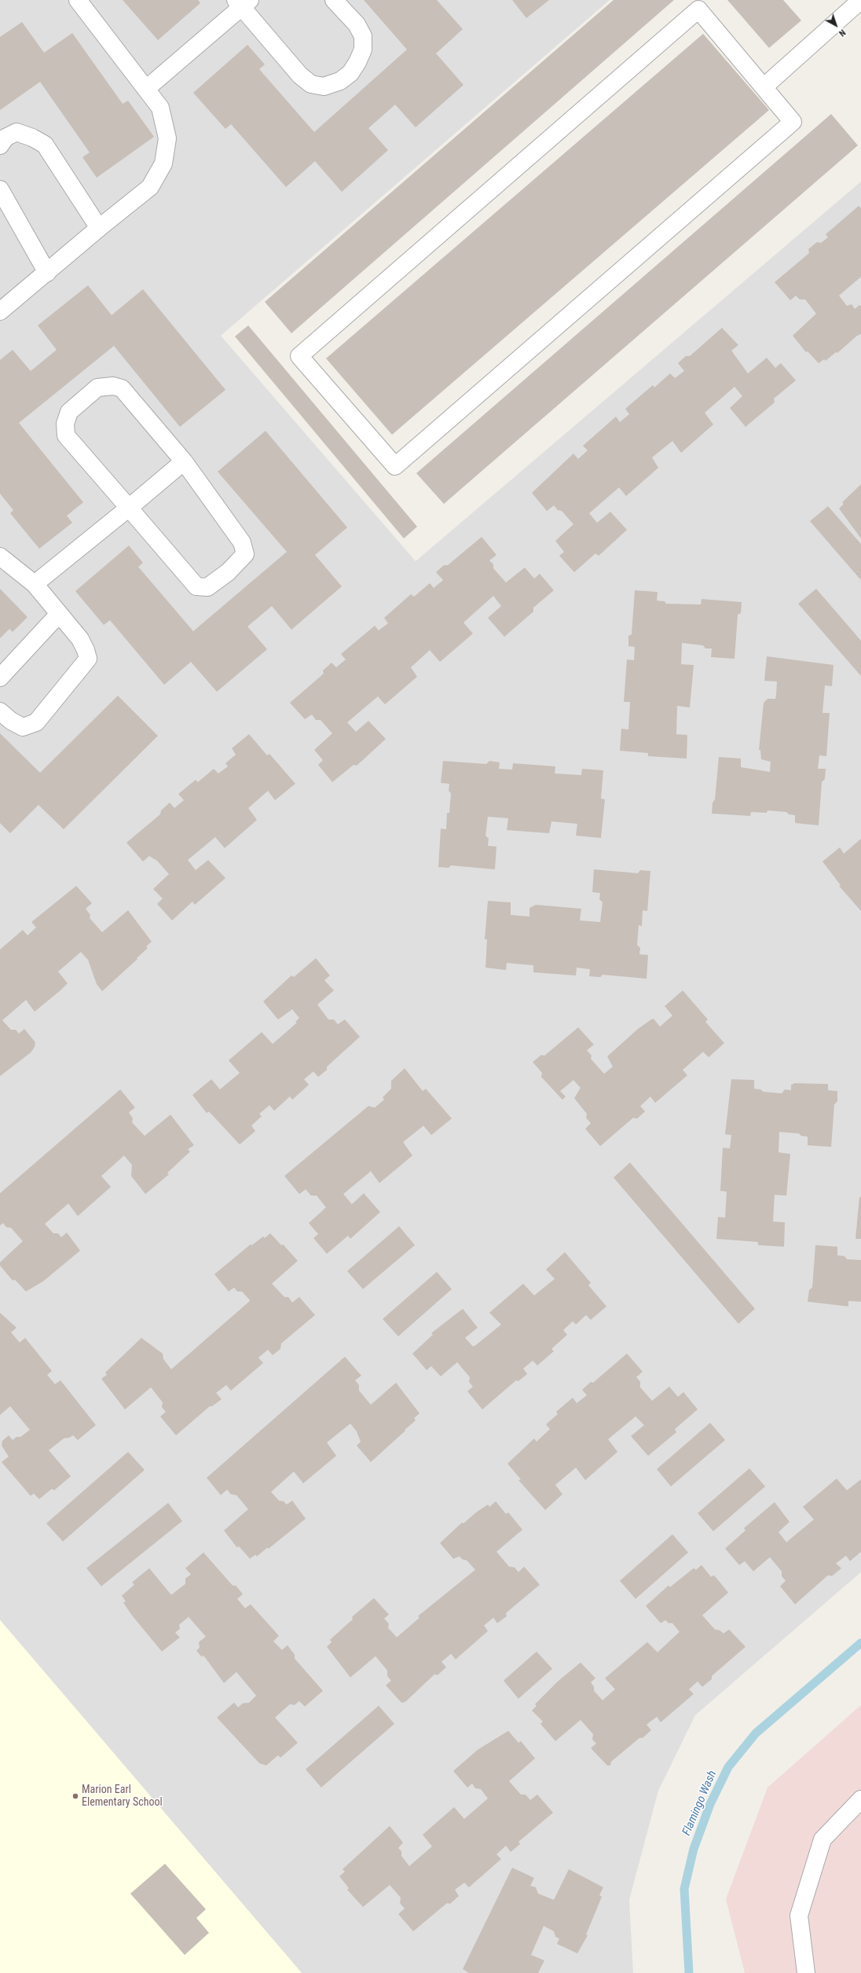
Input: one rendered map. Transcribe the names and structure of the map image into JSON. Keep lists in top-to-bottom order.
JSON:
{
  "water": ["Flamingo Wash"],
  "places": ["Marion Earl Elementary School"],
  "north": "bottom right"
}
